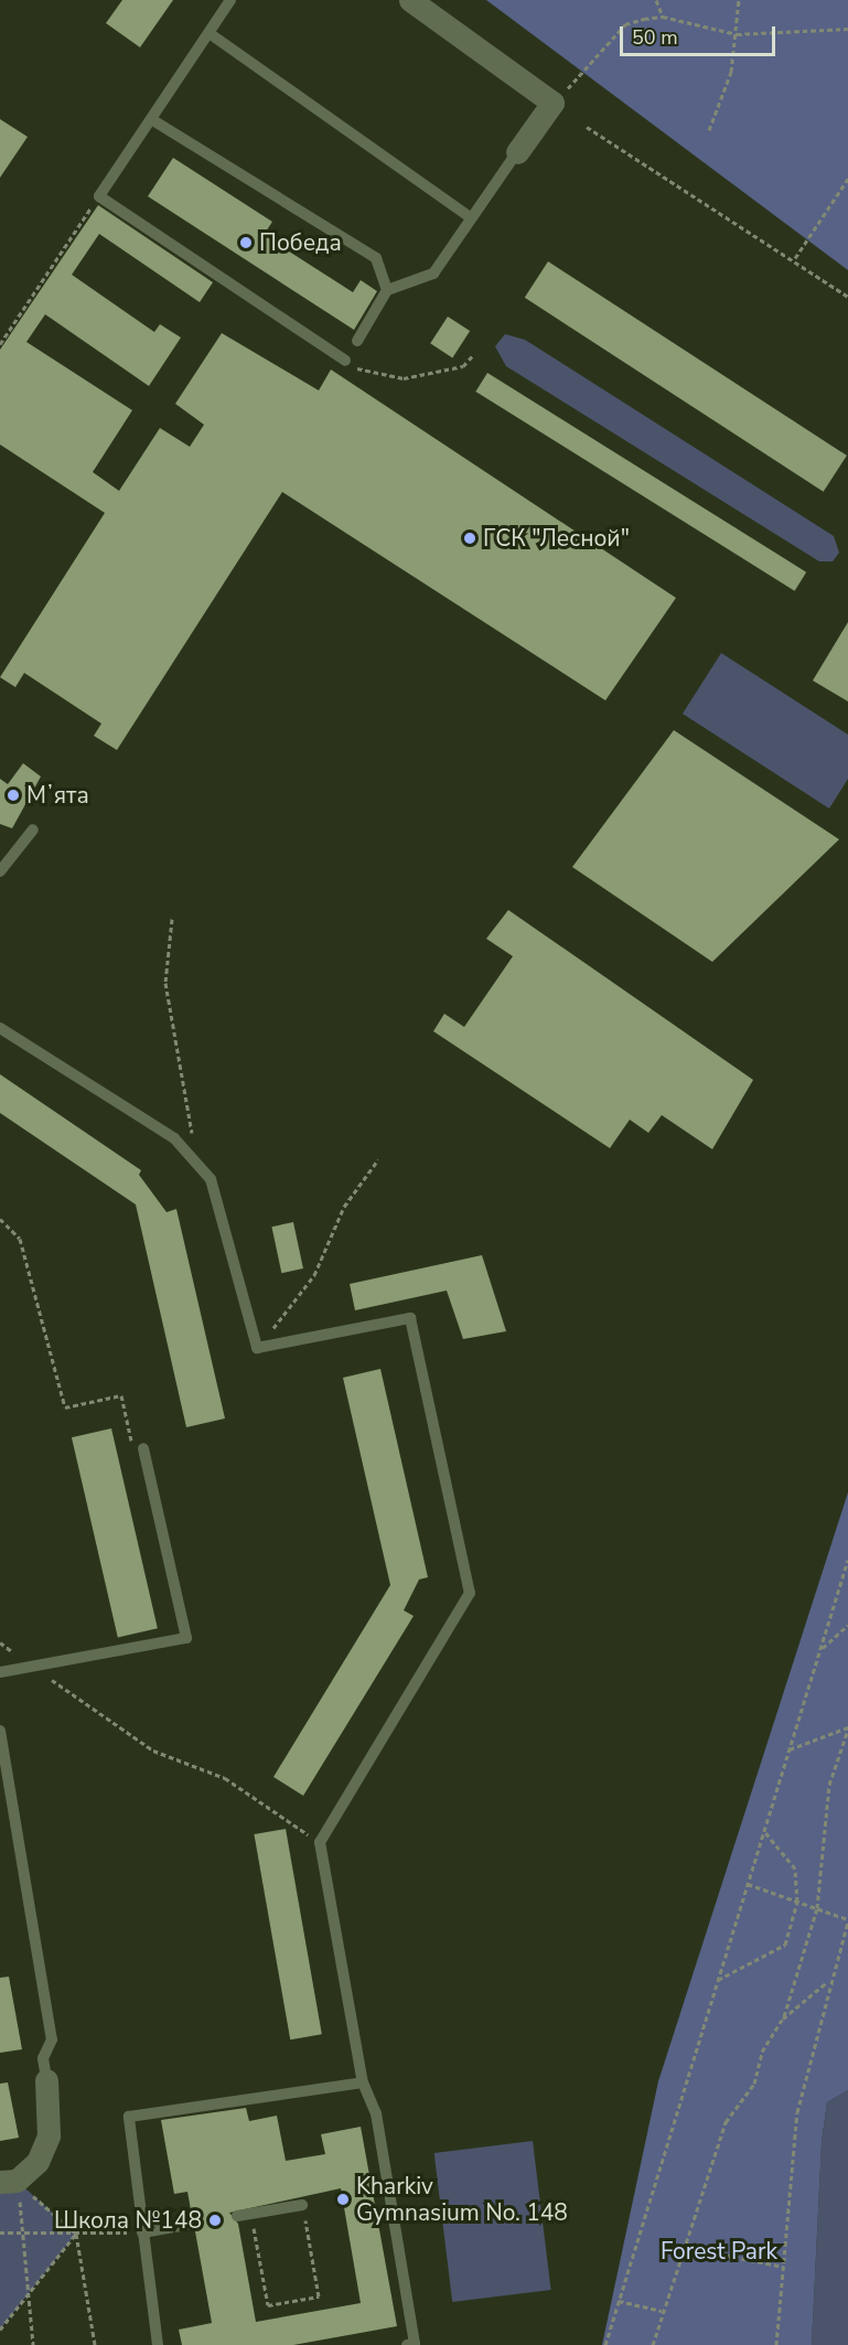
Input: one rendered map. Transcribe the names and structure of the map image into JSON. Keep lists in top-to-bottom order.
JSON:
{
  "parks": ["Forest Park"],
  "places": [
    "Победа",
    "ГСК \"Лесной\"",
    "Мʼята",
    "Kharkiv Gymnasium No. 148",
    "Школа №148"
  ],
  "scale_bar": "50 m"
}
